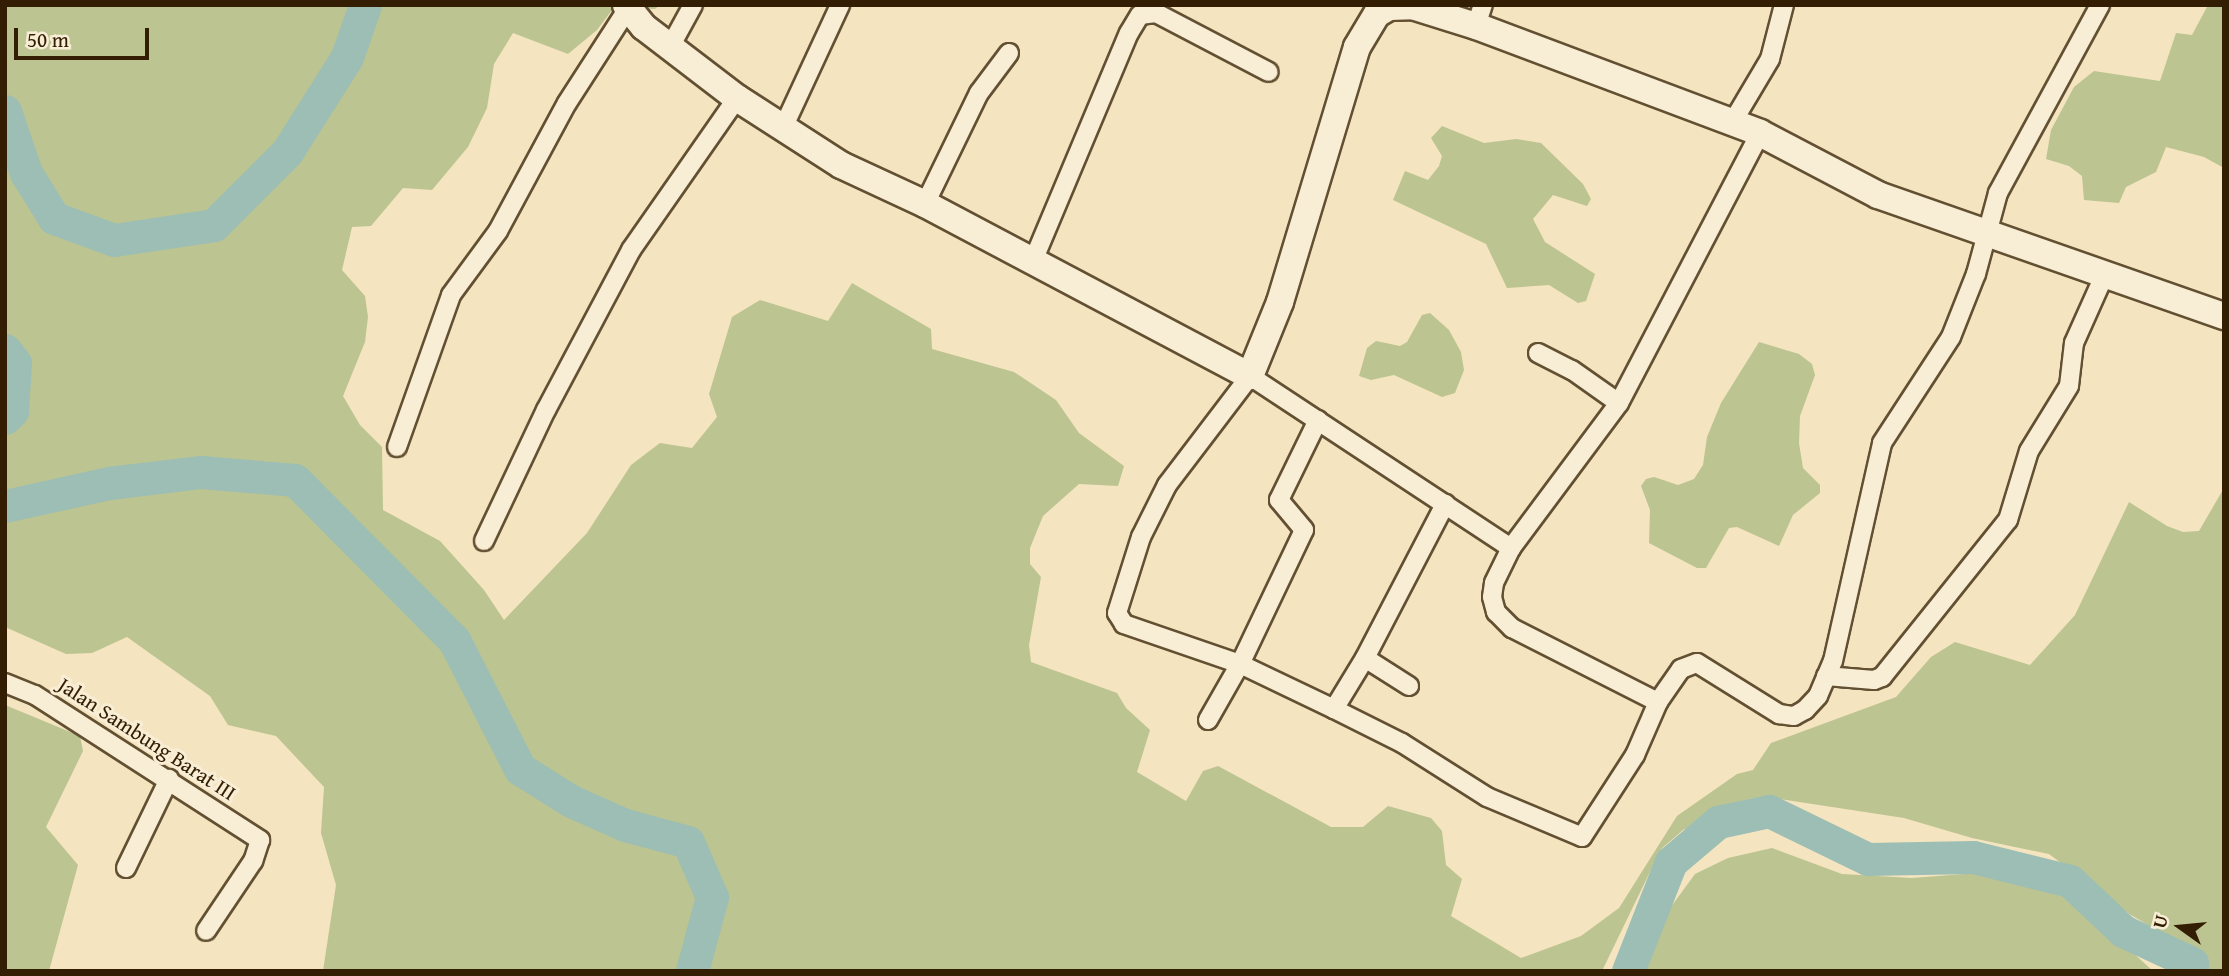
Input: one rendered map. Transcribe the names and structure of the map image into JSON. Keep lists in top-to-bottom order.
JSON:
{
  "streets": {
    "street": ["Jalan Sambung Barat III"]
  },
  "scale_bar": "50 m",
  "north": "left"
}
